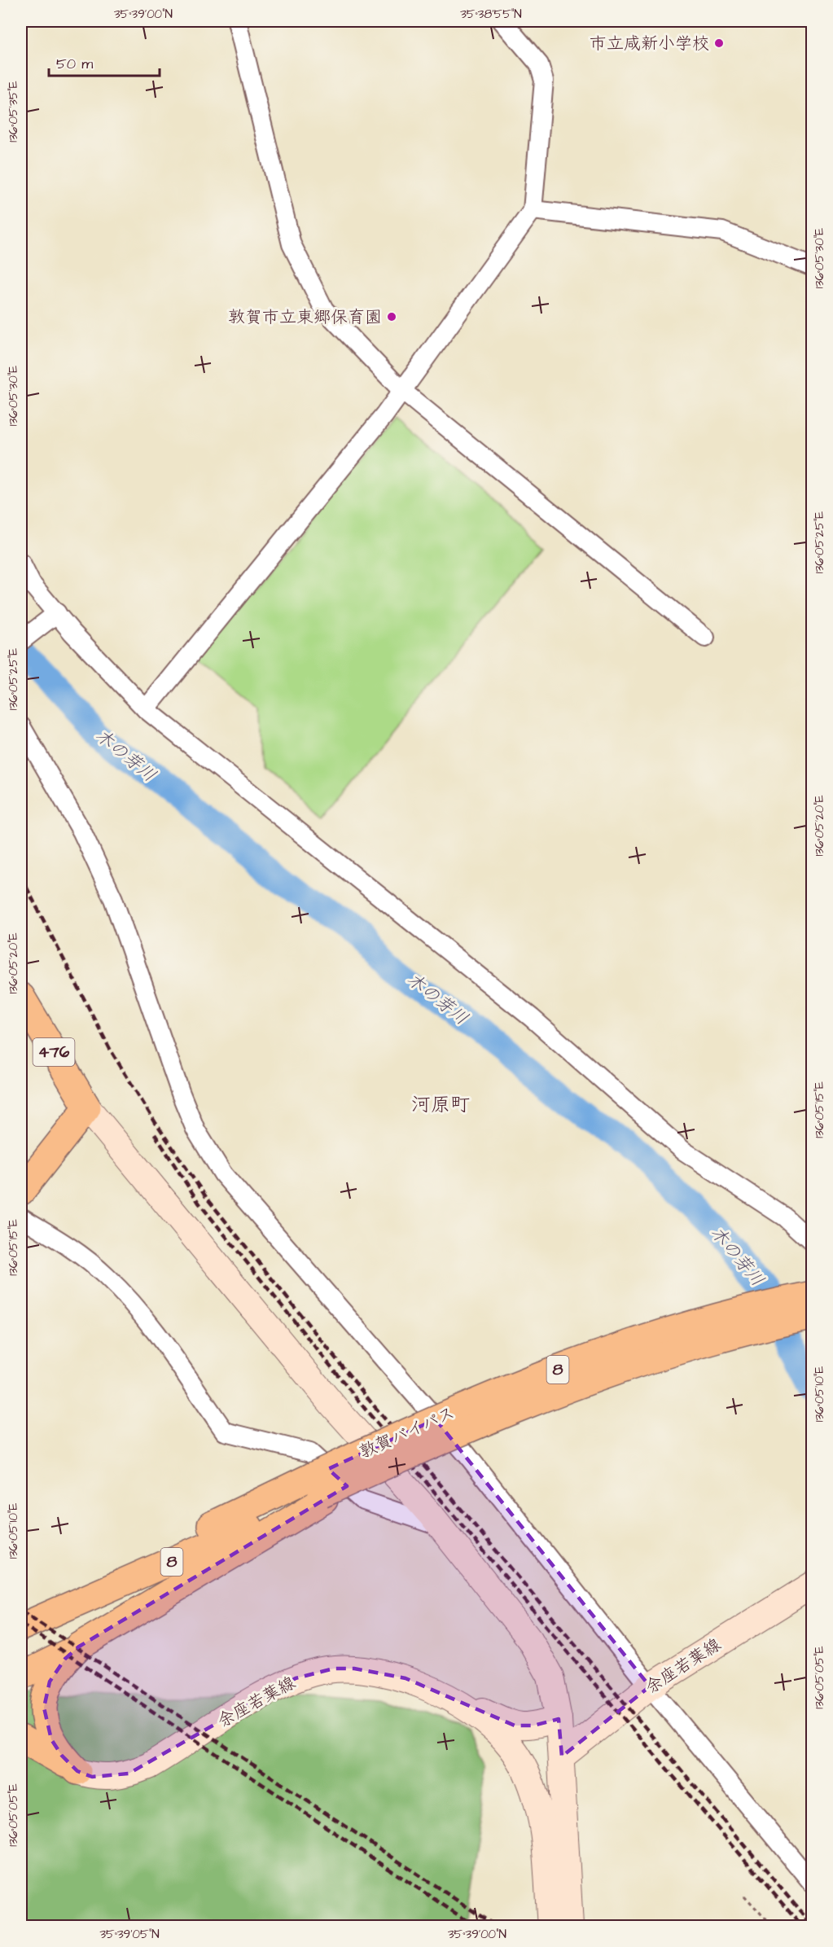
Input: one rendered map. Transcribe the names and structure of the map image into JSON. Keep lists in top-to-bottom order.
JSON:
{
  "streets": {
    "highway": ["476", "8", "敦賀バイパス"],
    "main road": ["余座若葉線"]
  },
  "districts": ["河原町"],
  "water": ["木の芽川"],
  "places": ["市立咸新小学校", "敦賀市立東郷保育園"],
  "scale_bar": "50 m",
  "coordinates": [
    "35°39'00\"N",
    "35°38'55\"N",
    "136°05'35\"E",
    "136°05'30\"E",
    "136°05'25\"E",
    "136°05'20\"E",
    "136°05'15\"E",
    "136°05'10\"E",
    "136°05'05\"E",
    "35°39'05\"N"
  ]
}
